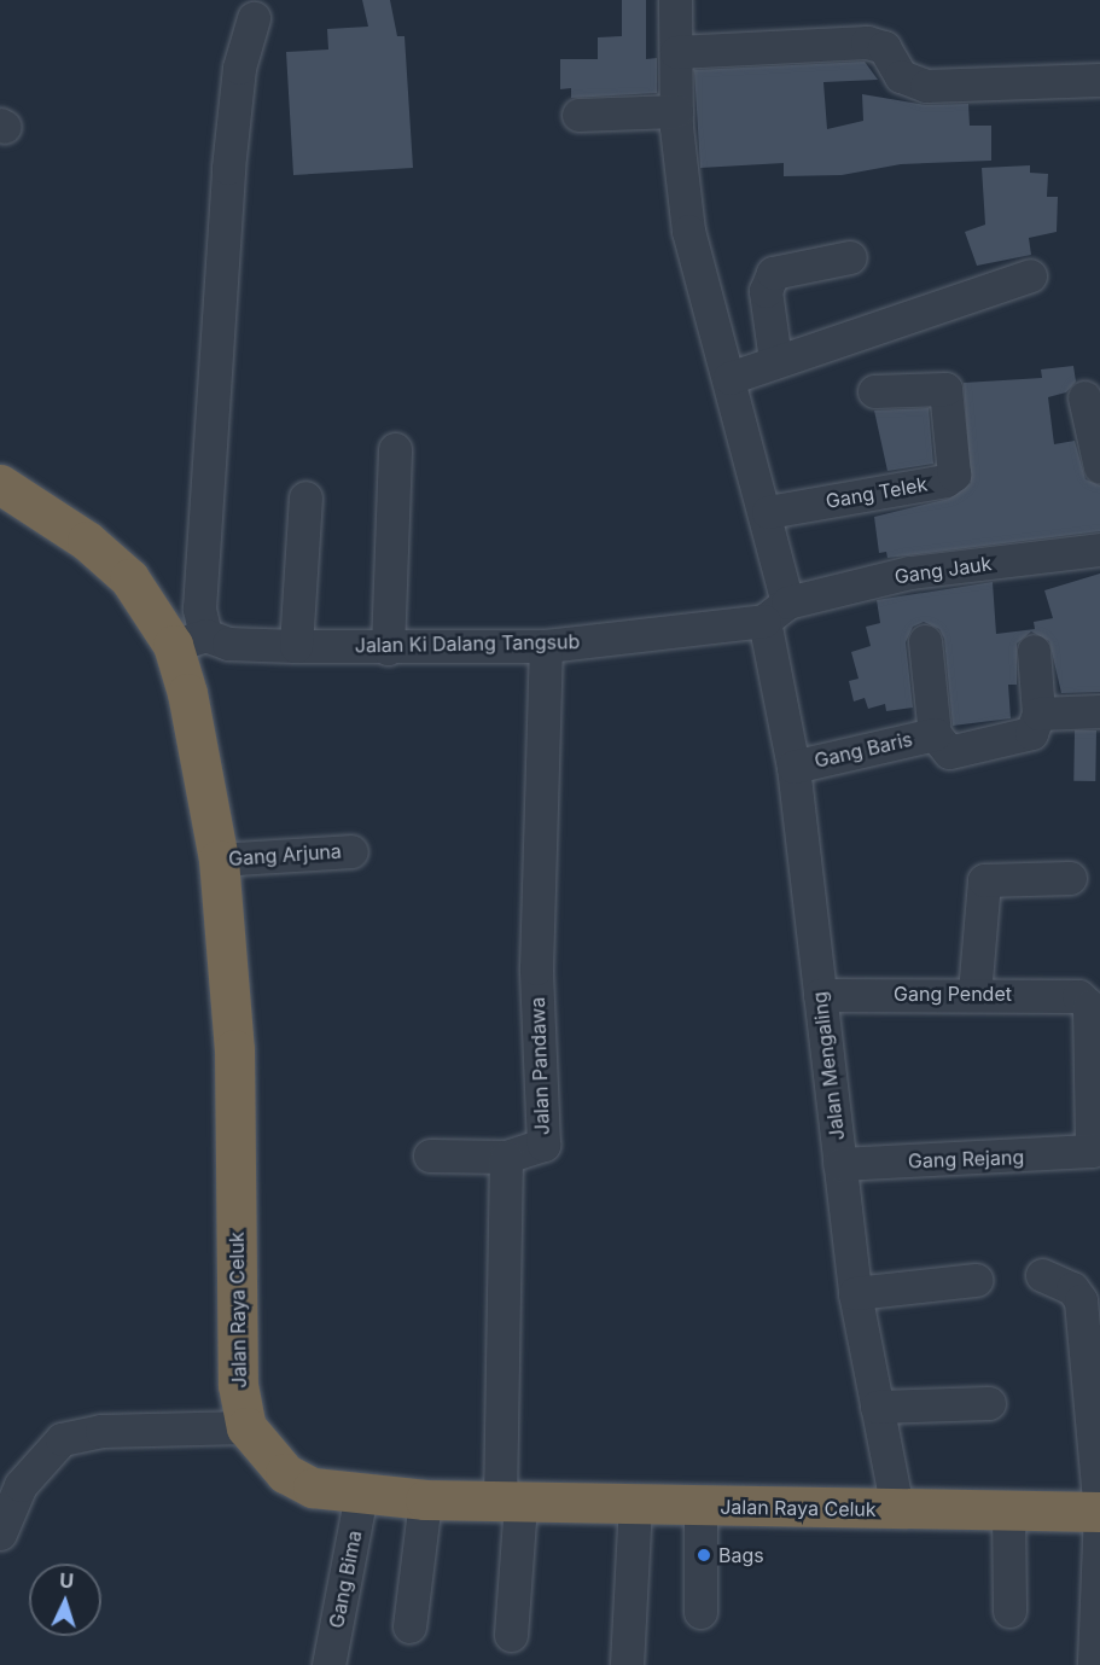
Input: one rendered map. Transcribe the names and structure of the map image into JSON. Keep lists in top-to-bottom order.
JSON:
{
  "streets": {
    "highway": ["Jalan Raya Celuk"],
    "street": [
      "Gang Telek",
      "Gang Jauk",
      "Jalan Ki Dalang Tangsub",
      "Gang Baris",
      "Gang Arjuna",
      "Gang Pendet",
      "Jalan Pandawa",
      "Jalan Mengaling",
      "Gang Rejang",
      "Gang Bima"
    ]
  },
  "crossings": [
    ["Gang Telek", "Jalan Mengaling"],
    ["Gang Jauk", "Jalan Ki Dalang Tangsub"],
    ["Gang Jauk", "Jalan Mengaling"],
    ["Jalan Ki Dalang Tangsub", "Jalan Pandawa"],
    ["Jalan Ki Dalang Tangsub", "Jalan Mengaling"],
    ["Jalan Ki Dalang Tangsub", "Jalan Raya Celuk"],
    ["Gang Baris", "Jalan Mengaling"],
    ["Gang Arjuna", "Jalan Raya Celuk"],
    ["Gang Pendet", "Jalan Mengaling"],
    ["Gang Pendet", "Gang Rejang"],
    ["Jalan Mengaling", "Gang Rejang"],
    ["Jalan Mengaling", "Jalan Raya Celuk"],
    ["Jalan Raya Celuk", "Gang Bima"]
  ],
  "places": ["Bags"],
  "north": "top"
}
